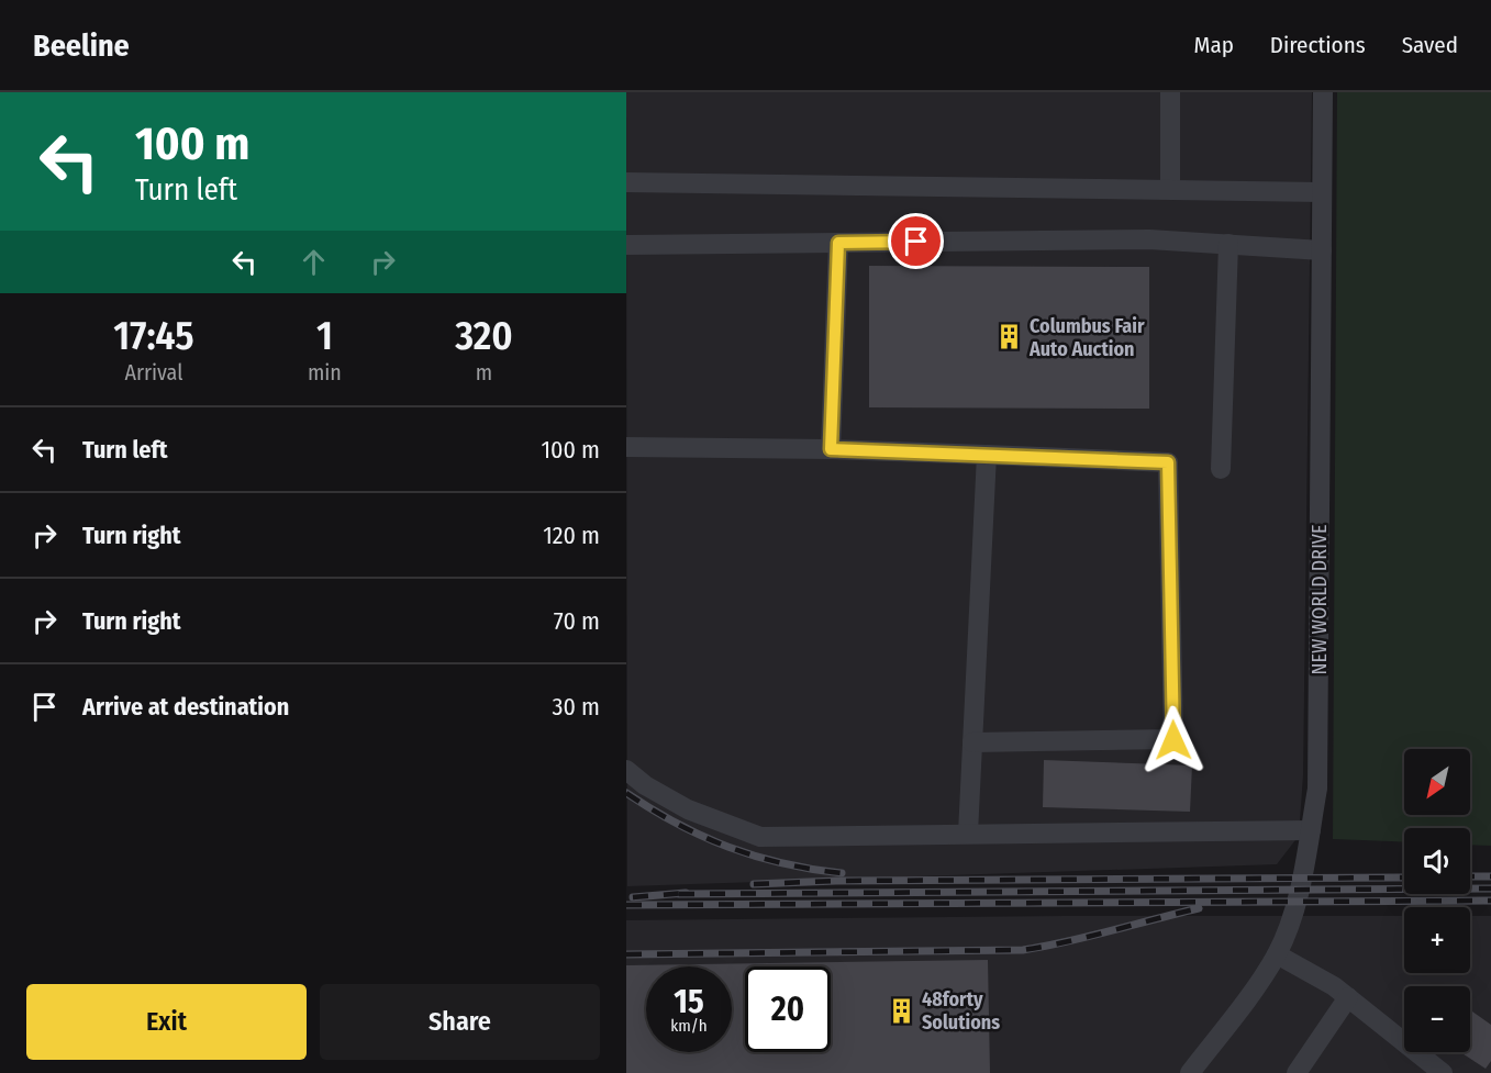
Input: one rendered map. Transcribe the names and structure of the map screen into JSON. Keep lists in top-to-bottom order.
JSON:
{
  "streets": {
    "street": ["NEW WORLD DRIVE"]
  },
  "places": {
    "building": ["Columbus Fair Auto Auction", "48forty Solutions"]
  },
  "north": "bottom left",
  "page": {
    "header": "Beeline",
    "nav": ["Map", "Directions", "Saved"],
    "turn": ["100 m", "Turn left"],
    "eta": [
      "17:45",
      "Arrival",
      "1",
      "min",
      "320",
      "m"
    ],
    "list": [
      {
        "name": "Turn left",
        "value": "100 m"
      },
      {
        "name": "Turn right",
        "value": "120 m"
      },
      {
        "name": "Turn right",
        "value": "70 m"
      },
      {
        "name": "Arrive at destination",
        "value": "30 m"
      }
    ],
    "map_buttons": ["+", "−"],
    "speed": "15 km/h",
    "limit": "20",
    "buttons": ["Exit", "Share"]
  }
}
